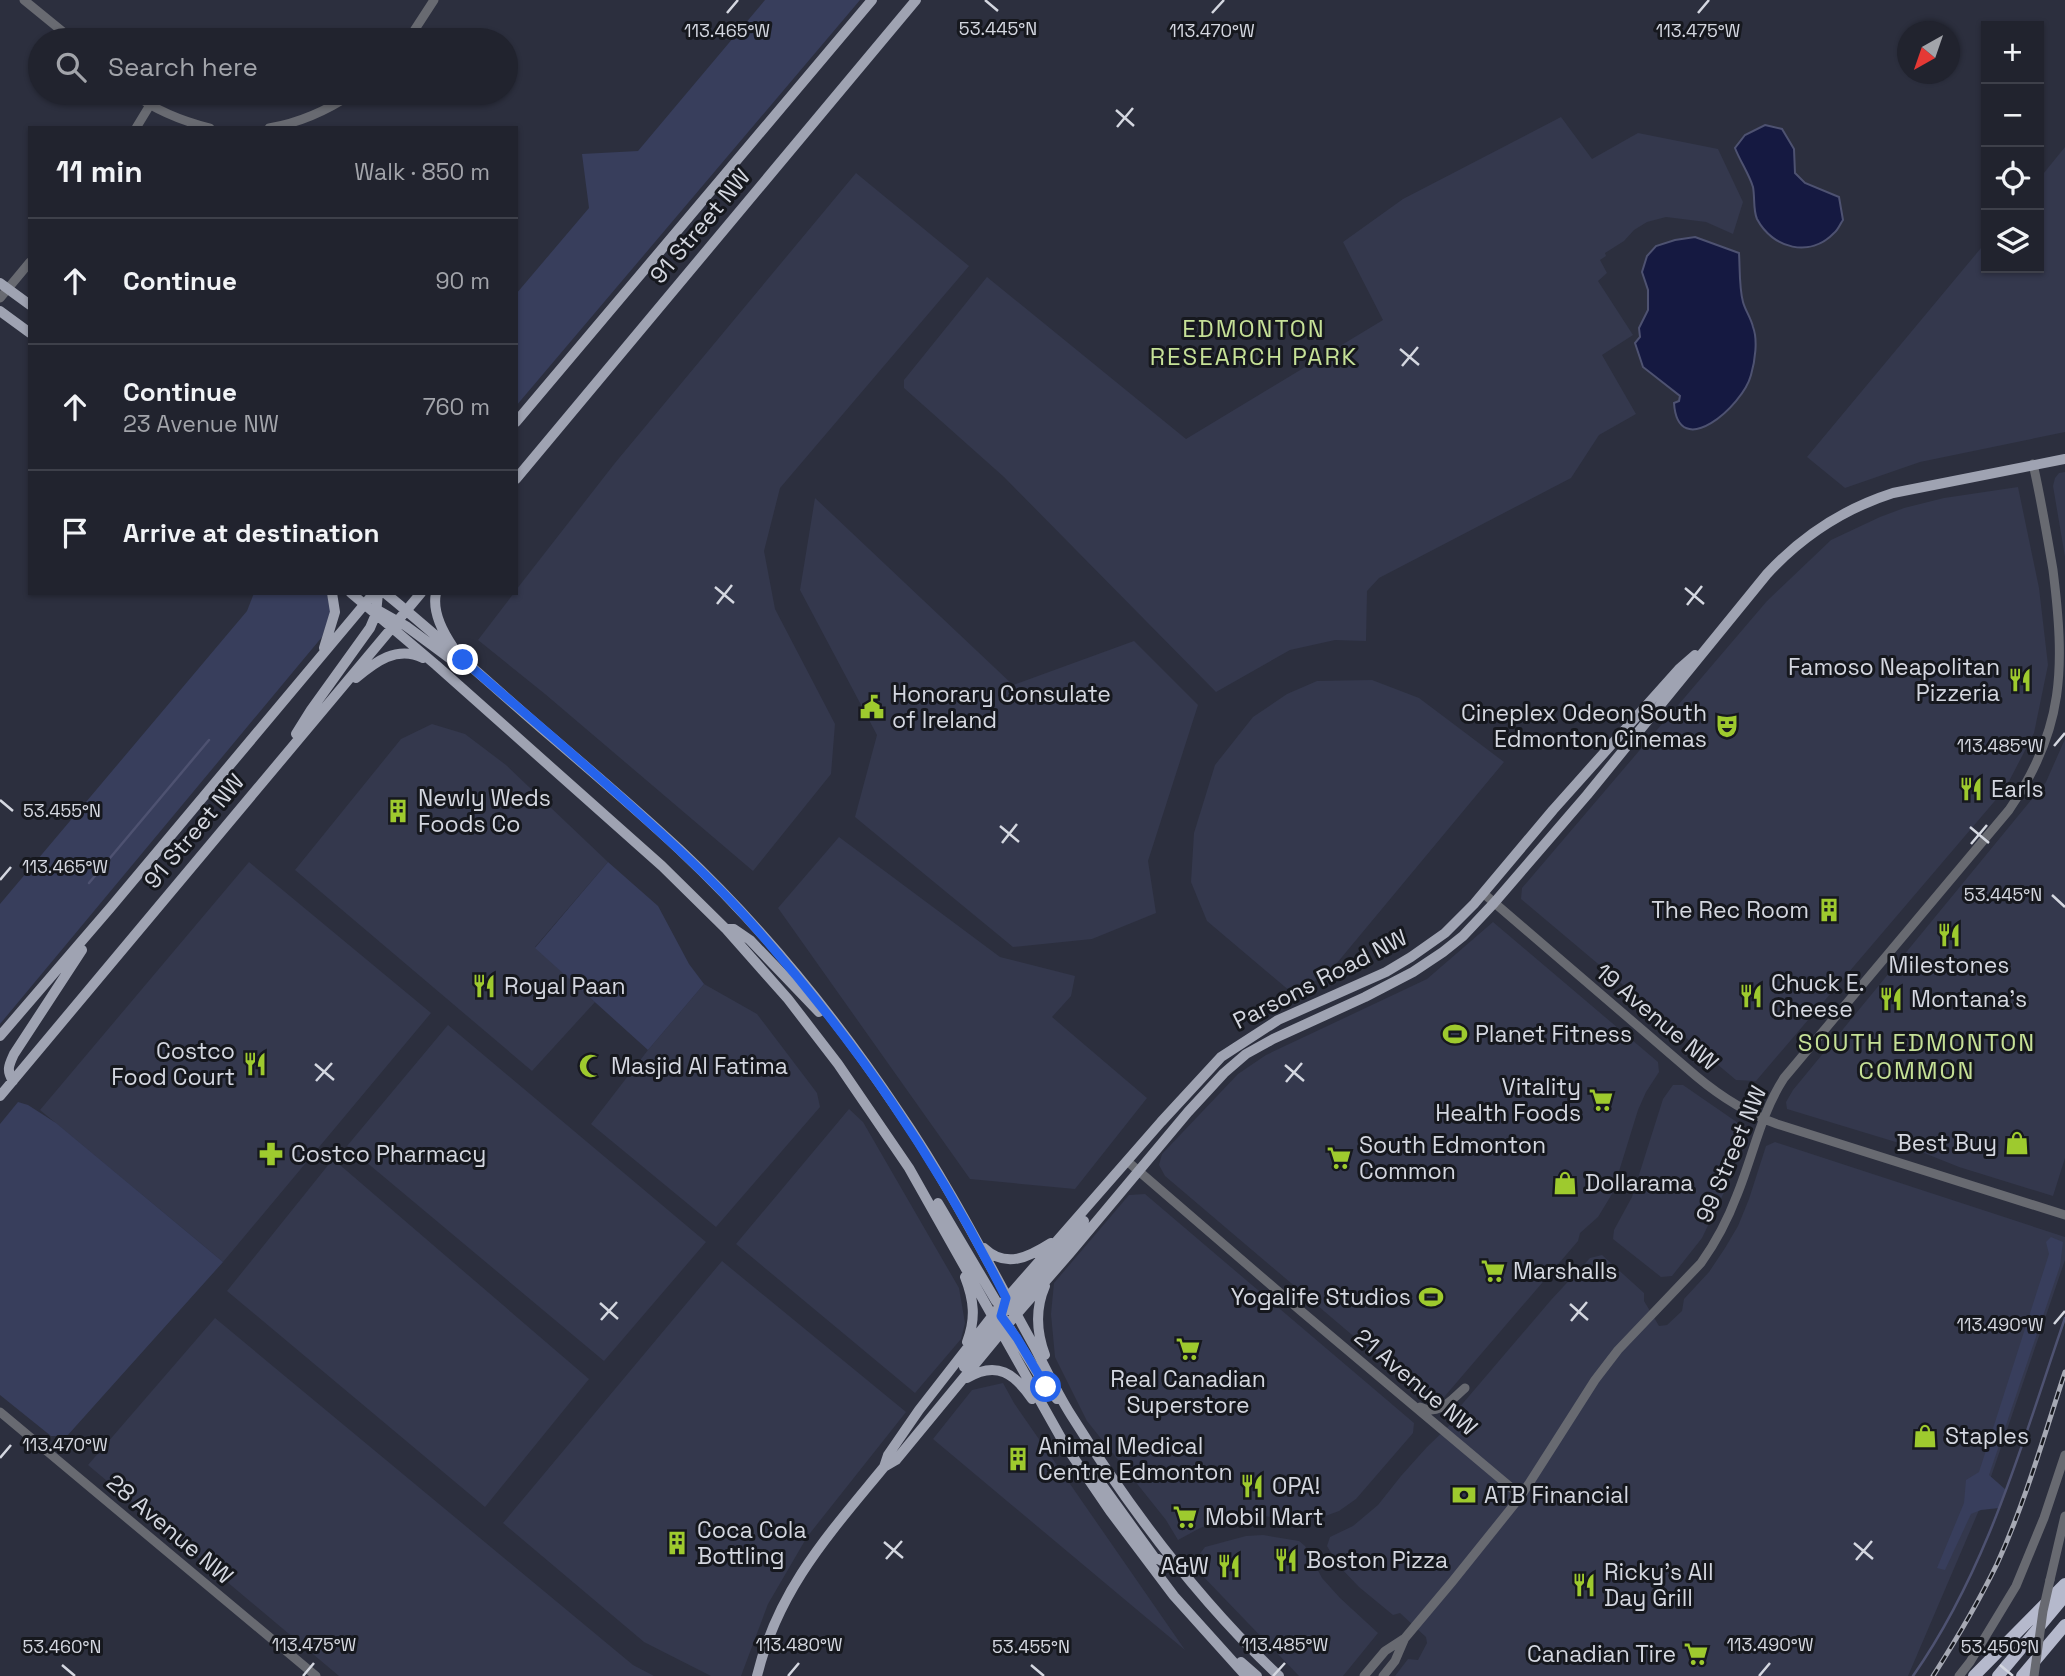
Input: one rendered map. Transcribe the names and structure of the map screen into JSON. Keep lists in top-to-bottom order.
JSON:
{
  "streets": {
    "main road": ["91 Street NW", "Parsons Road NW"],
    "street": [
      "19 Avenue NW",
      "99 Street NW",
      "21 Avenue NW",
      "28 Avenue NW"
    ]
  },
  "crossings": [
    ["Parsons Road NW", "19 Avenue NW"],
    ["Parsons Road NW", "99 Street NW"],
    ["Parsons Road NW", "21 Avenue NW"],
    ["19 Avenue NW", "99 Street NW"],
    ["99 Street NW", "21 Avenue NW"]
  ],
  "districts": ["EDMONTON RESEARCH PARK", "SOUTH EDMONTON COMMON"],
  "places": {
    "restaurant": [
      "Famoso Neapolitan Pizzeria",
      "Earls",
      "Milestones",
      "Royal Paan",
      "Chuck E. Cheese",
      "Montana's",
      "Costco Food Court",
      "OPA!",
      "Boston Pizza",
      "A&W",
      "Ricky's All Day Grill"
    ],
    "public building": ["Honorary Consulate of Ireland"],
    "theatre": ["Cineplex Odeon South Edmonton Cinemas"],
    "building": [
      "Newly Weds Foods Co",
      "The Rec Room",
      "Animal Medical Centre Edmonton",
      "Coca Cola Bottling"
    ],
    "sports": ["Planet Fitness", "Yogalife Studios"],
    "mosque": ["Masjid Al Fatima"],
    "supermarket": [
      "Vitality Health Foods",
      "South Edmonton Common",
      "Marshalls",
      "Real Canadian Superstore",
      "Mobil Mart",
      "Canadian Tire"
    ],
    "shop": ["Best Buy", "Dollarama", "Staples"],
    "pharmacy": ["Costco Pharmacy"],
    "bank": ["ATB Financial"]
  },
  "north": "bottom left",
  "page": {
    "map_buttons": ["+", "−"],
    "search": "Search here",
    "heading": ["11 min", "Walk · 850 m"],
    "list": [
      ["Continue", "90 m"],
      ["Continue", "23 Avenue NW", "760 m"],
      "Arrive at destination"
    ]
  },
  "coordinates": [
    "53.445°N",
    "113.465°W",
    "113.470°W",
    "113.475°W",
    "113.485°W",
    "53.455°N",
    "113.490°W",
    "113.480°W",
    "53.460°N",
    "53.450°N"
  ]
}
